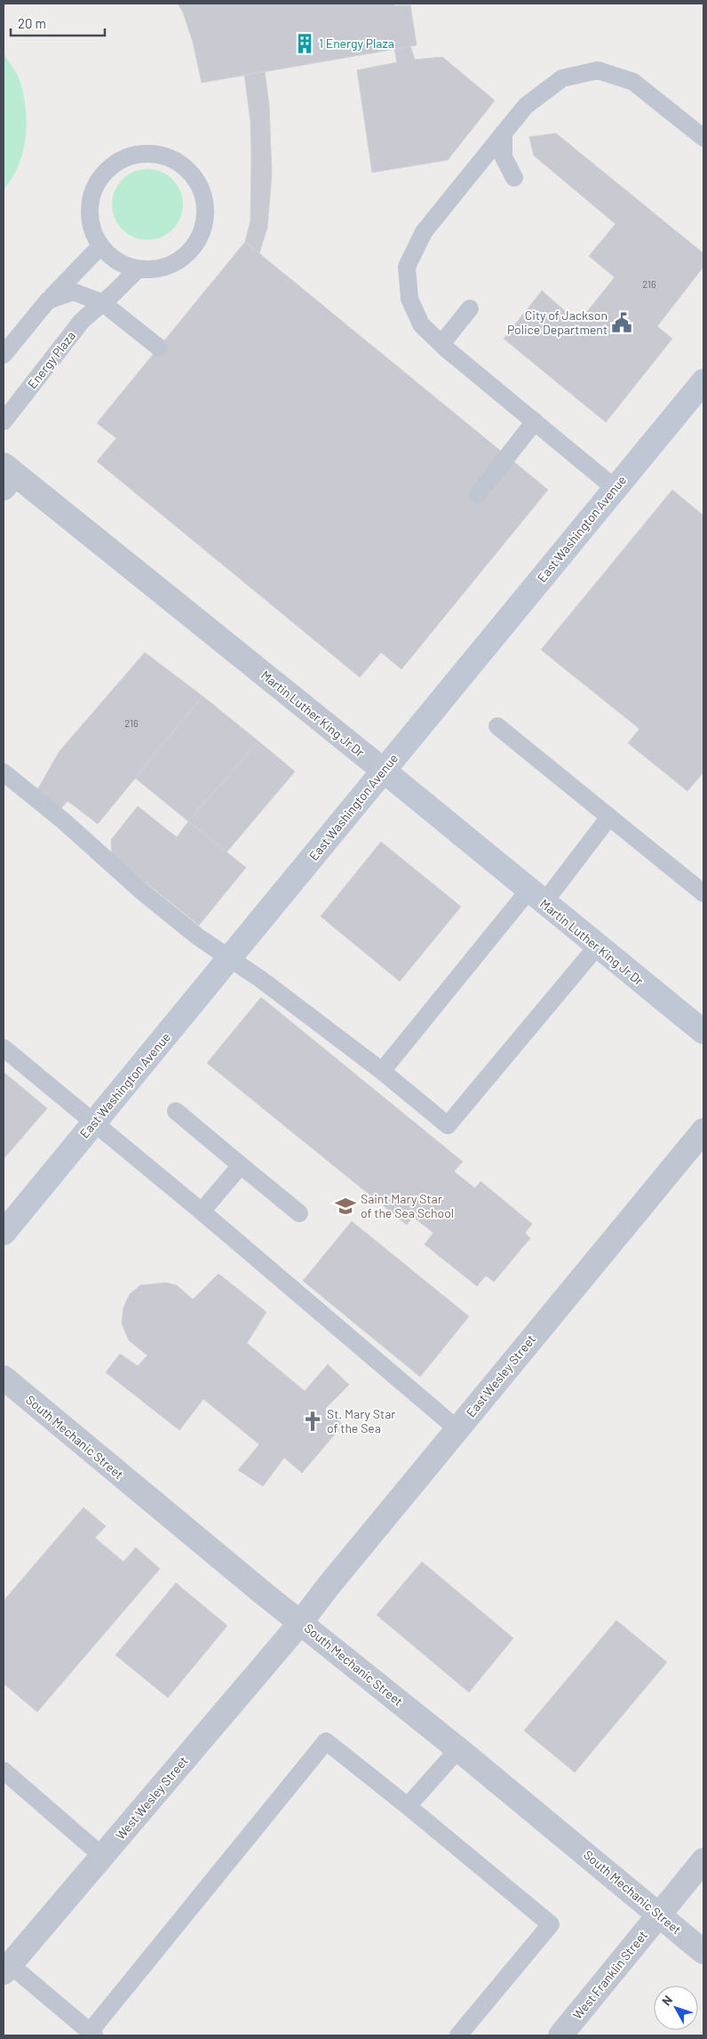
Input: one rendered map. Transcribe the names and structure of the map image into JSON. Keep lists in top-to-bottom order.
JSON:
{
  "streets": {
    "main road": ["East Washington Avenue", "Martin Luther King Jr Dr"],
    "street": [
      "East Wesley Street",
      "South Mechanic Street",
      "West Wesley Street",
      "West Franklin Street"
    ],
    "lane": ["Energy Plaza"]
  },
  "crossings": [
    ["East Washington Avenue", "Martin Luther King Jr Dr"],
    ["East Wesley Street", "South Mechanic Street"],
    ["East Wesley Street", "West Wesley Street"],
    ["South Mechanic Street", "West Wesley Street"],
    ["South Mechanic Street", "West Franklin Street"]
  ],
  "places": {
    "building": ["1 Energy Plaza"],
    "public building": ["City of Jackson Police Department"],
    "school or university": ["Saint Mary Star of the Sea School"],
    "church": ["St. Mary Star of the Sea"]
  },
  "house_numbers": ["216", "216"],
  "scale_bar": "20 m",
  "north": "top left"
}
